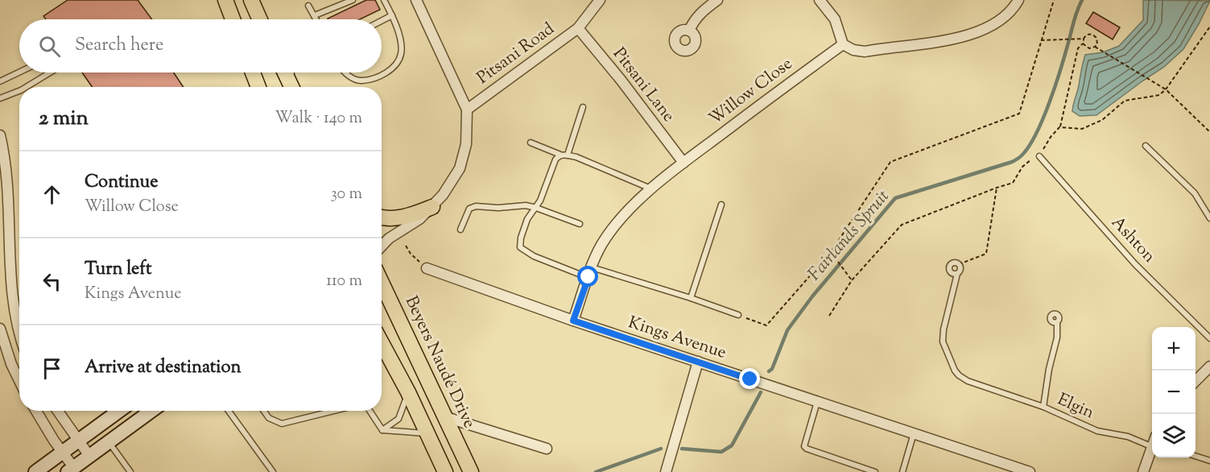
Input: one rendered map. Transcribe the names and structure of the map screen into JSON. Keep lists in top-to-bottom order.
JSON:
{
  "streets": {
    "main road": ["Beyers Naudé Drive"],
    "street": [
      "Pitsani Road",
      "Pitsani Lane",
      "Willow Close",
      "Kings Avenue"
    ],
    "lane": ["Ashton", "Elgin"]
  },
  "crossings": [
    ["Pitsani Road", "Pitsani Lane"],
    ["Pitsani Lane", "Willow Close"],
    ["Willow Close", "Kings Avenue"]
  ],
  "water": ["Fairlands Spruit"],
  "page": {
    "search": "Search here",
    "heading": ["2 min", "Walk · 140 m"],
    "list": [
      ["Continue", "Willow Close", "30 m"],
      ["Turn left", "Kings Avenue", "110 m"],
      "Arrive at destination"
    ],
    "map_buttons": ["+", "−"]
  }
}
